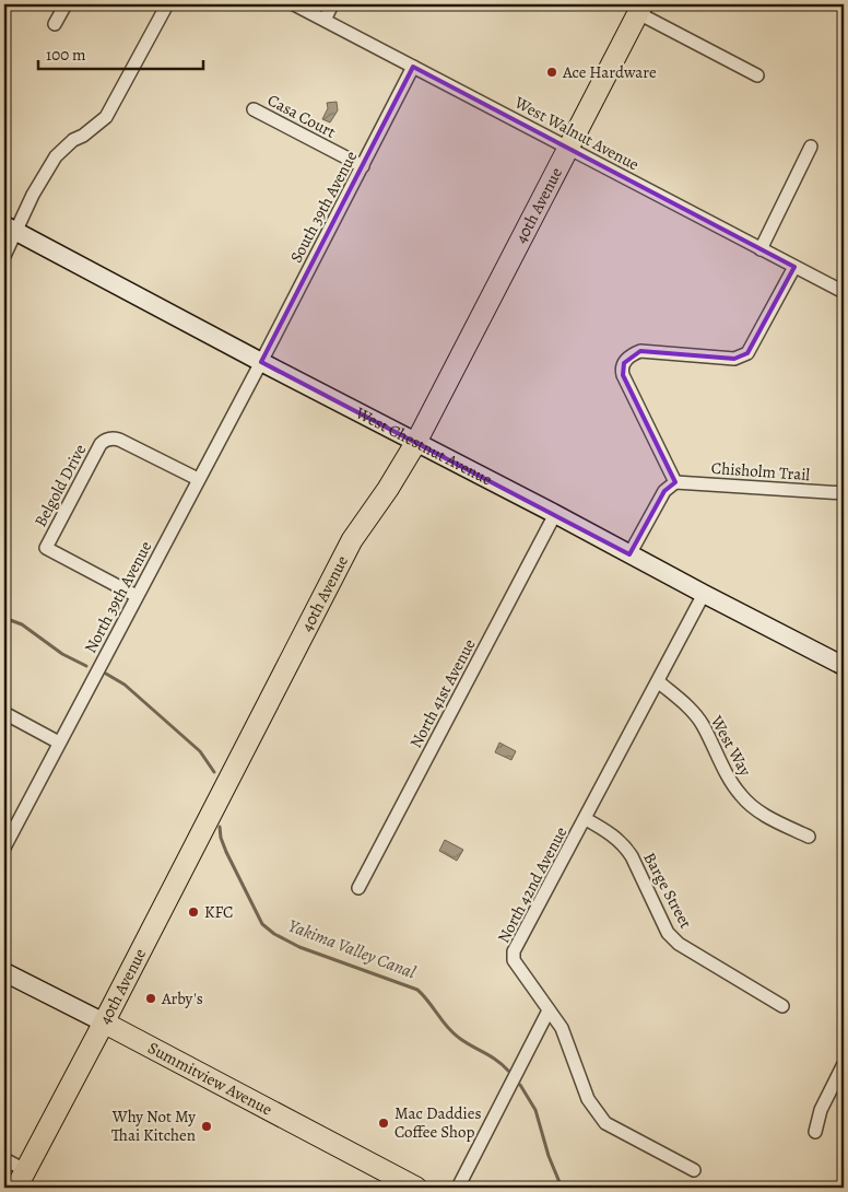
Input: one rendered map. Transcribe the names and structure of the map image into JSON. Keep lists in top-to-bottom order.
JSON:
{
  "streets": {
    "main road": ["40th Avenue", "Summitview Avenue"],
    "street": [
      "Casa Court",
      "West Walnut Avenue",
      "South 39th Avenue",
      "West Chestnut Avenue",
      "Chisholm Trail",
      "Belgold Drive",
      "North 39th Avenue",
      "North 41st Avenue",
      "West Way",
      "North 42nd Avenue",
      "Barge Street"
    ]
  },
  "crossings": [
    ["Casa Court", "South 39th Avenue"],
    ["West Walnut Avenue", "South 39th Avenue"],
    ["West Walnut Avenue", "40th Avenue"],
    ["South 39th Avenue", "West Chestnut Avenue"],
    ["South 39th Avenue", "North 39th Avenue"],
    ["40th Avenue", "West Chestnut Avenue"],
    ["40th Avenue", "Summitview Avenue"],
    ["West Chestnut Avenue", "North 39th Avenue"],
    ["West Chestnut Avenue", "North 41st Avenue"],
    ["West Chestnut Avenue", "North 42nd Avenue"],
    ["Belgold Drive", "North 39th Avenue"],
    ["West Way", "North 42nd Avenue"],
    ["North 42nd Avenue", "Barge Street"]
  ],
  "water": ["Yakima Valley Canal"],
  "places": [
    "Ace Hardware",
    "KFC",
    "Arby's",
    "Mac Daddies Coffee Shop",
    "Why Not My Thai Kitchen"
  ],
  "scale_bar": "100 m"
}
